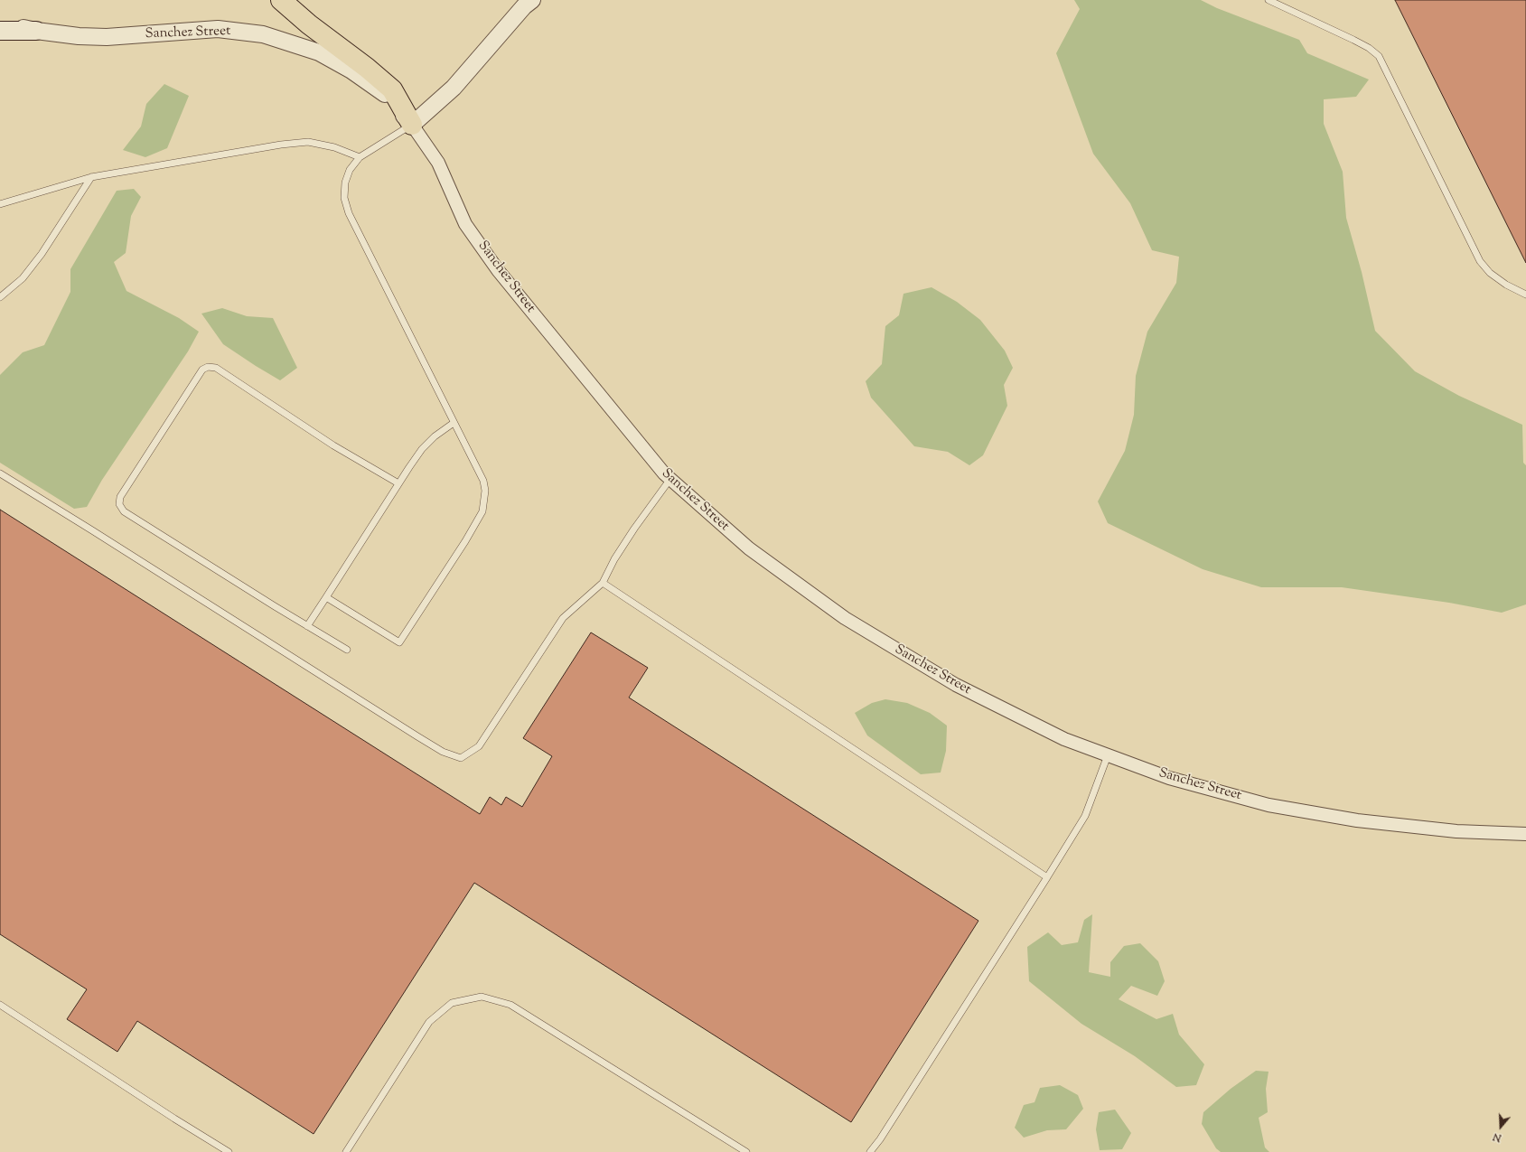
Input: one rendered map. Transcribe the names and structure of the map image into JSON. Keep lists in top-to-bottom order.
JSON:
{
  "streets": {
    "street": ["Sanchez Street"]
  },
  "north": "bottom"
}
